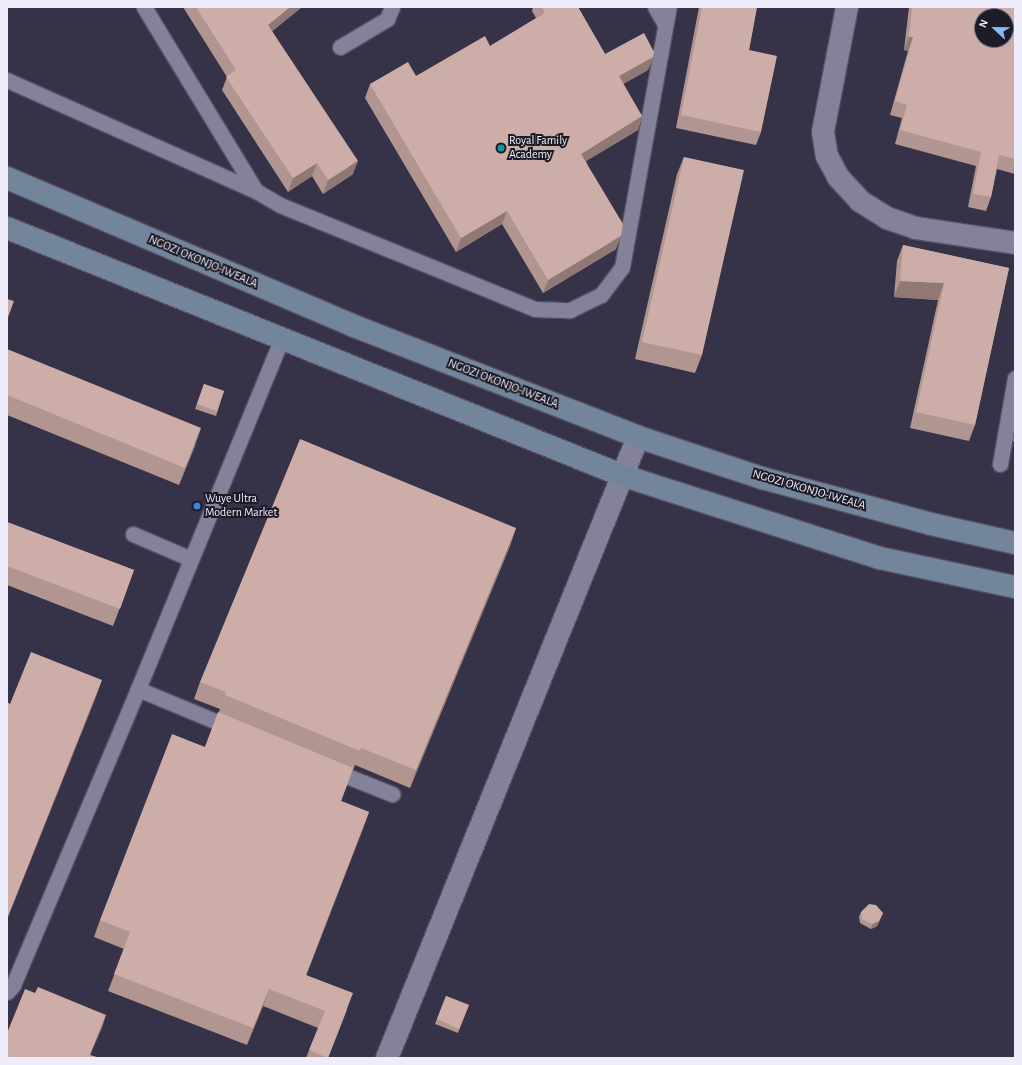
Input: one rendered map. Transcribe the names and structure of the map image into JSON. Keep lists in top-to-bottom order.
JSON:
{
  "streets": {
    "street": ["NGOZI OKONJO-IWEALA"]
  },
  "places": ["Royal Family Academy", "Wuye Ultra Modern Market"],
  "north": "left"
}
